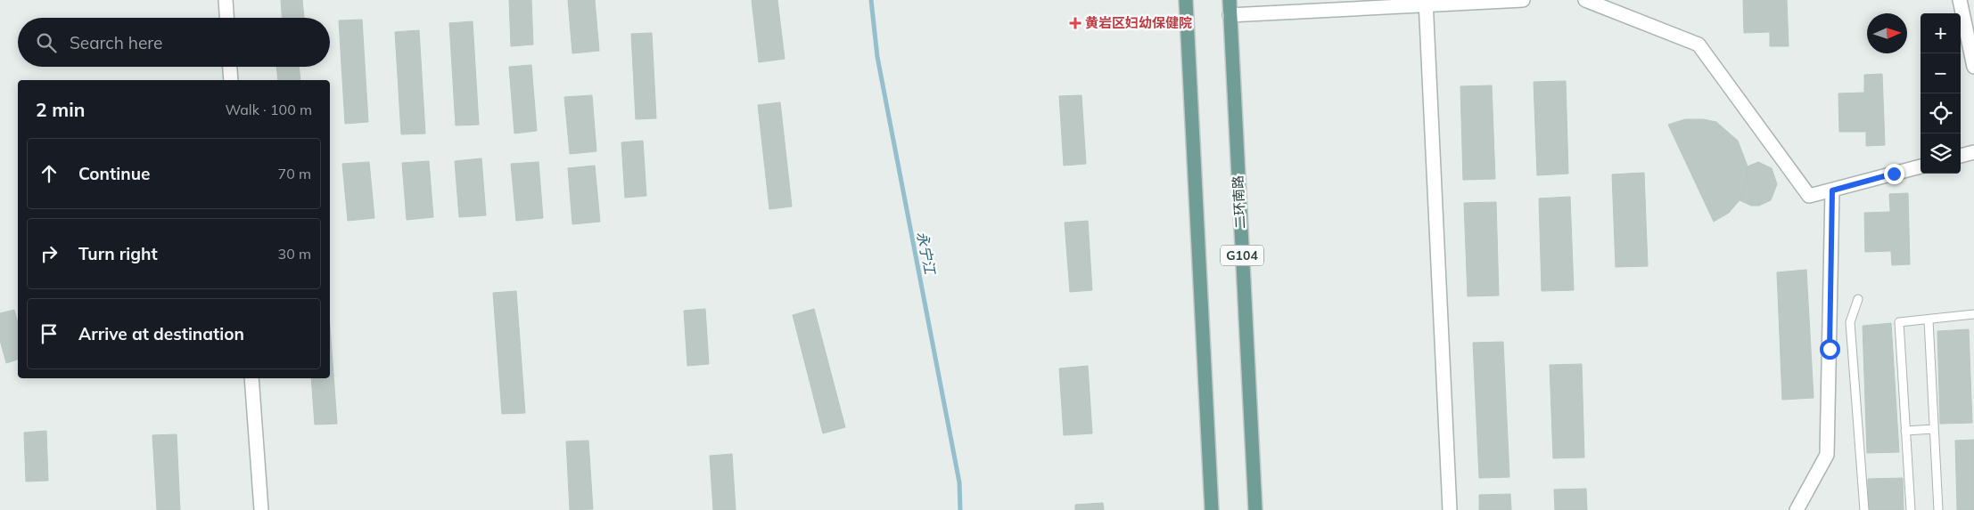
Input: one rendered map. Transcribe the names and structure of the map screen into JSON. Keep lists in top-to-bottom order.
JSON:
{
  "streets": {
    "main road": ["二环南路", "G104"]
  },
  "water": ["永宁江"],
  "places": {
    "health": ["黄岩区妇幼保健院"]
  },
  "north": "right",
  "page": {
    "map_buttons": ["+", "−"],
    "search": "Search here",
    "heading": ["2 min", "Walk · 100 m"],
    "list": [
      ["Continue", "70 m"],
      ["Turn right", "30 m"],
      "Arrive at destination"
    ]
  }
}
